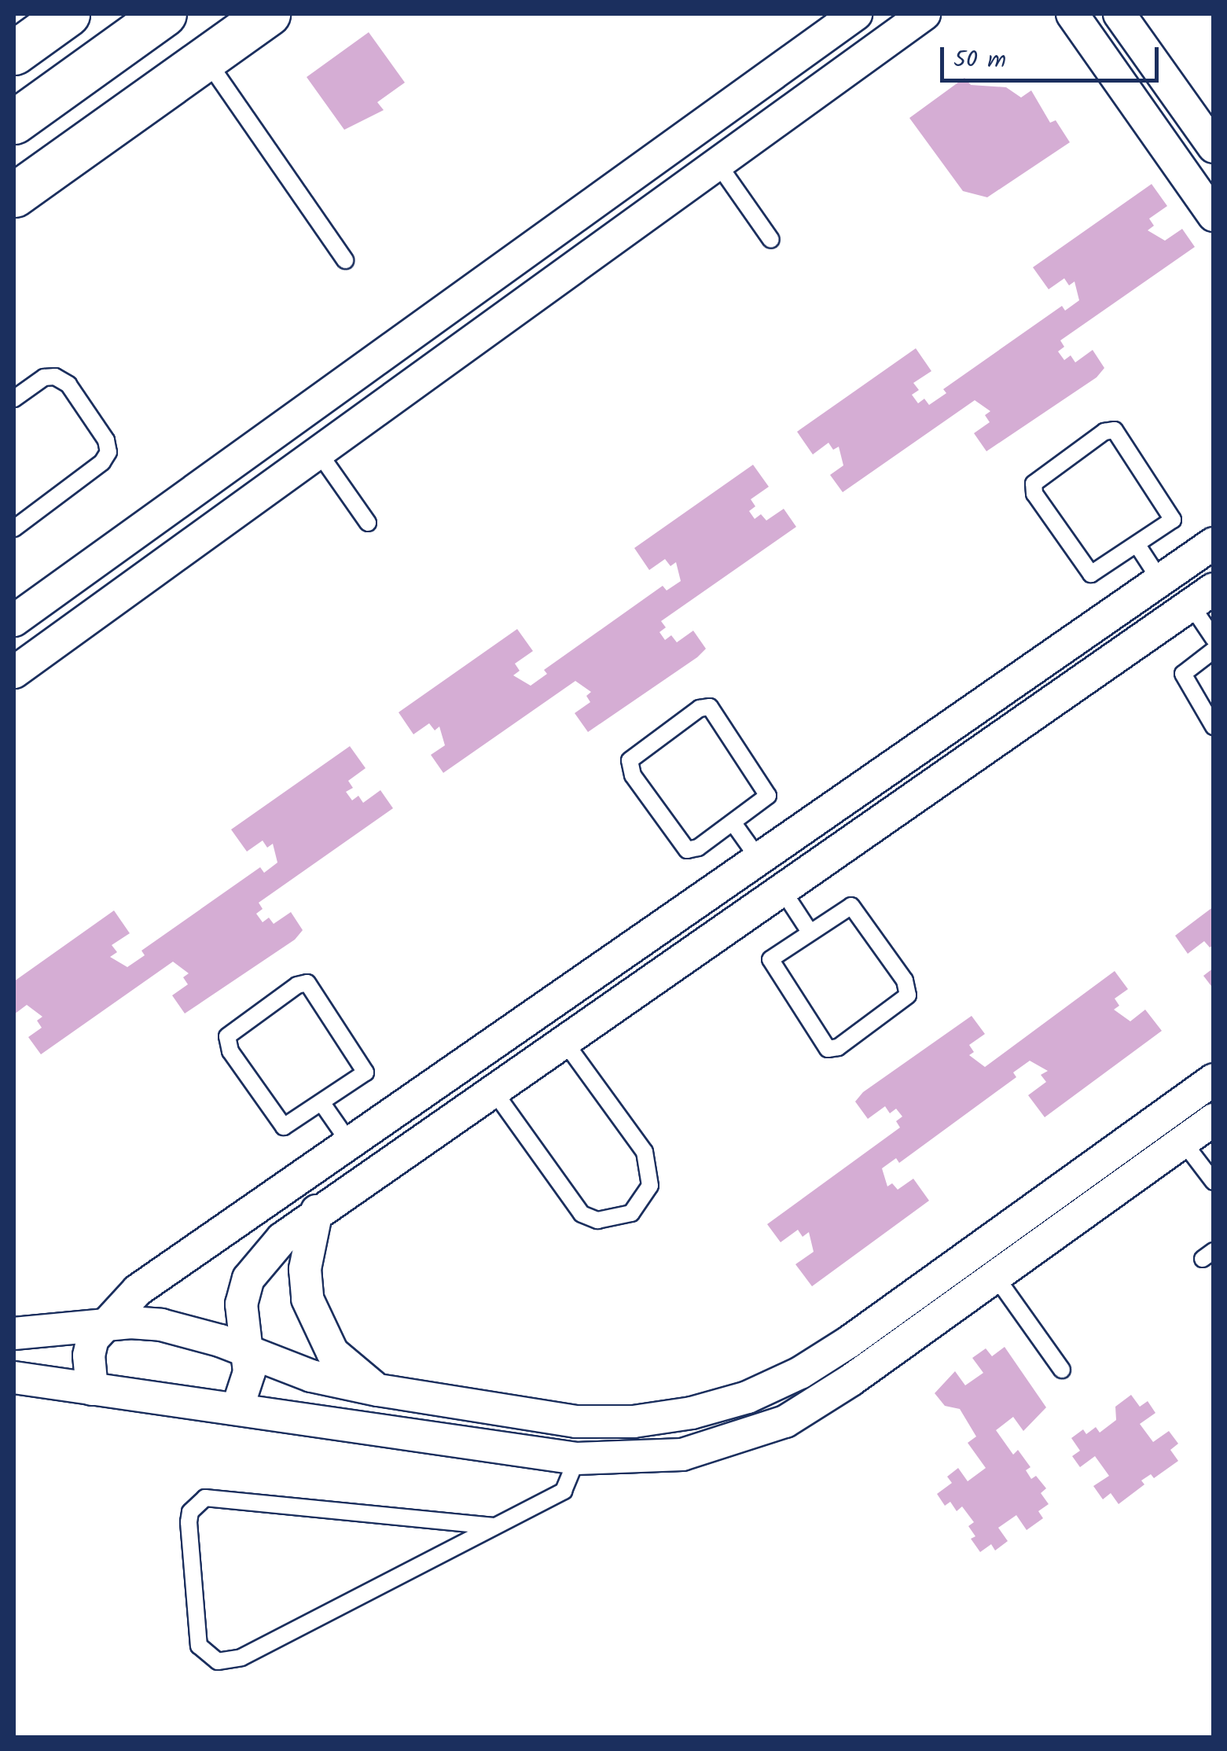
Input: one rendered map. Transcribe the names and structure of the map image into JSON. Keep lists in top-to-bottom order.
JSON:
{
  "scale_bar": "50 m"
}
